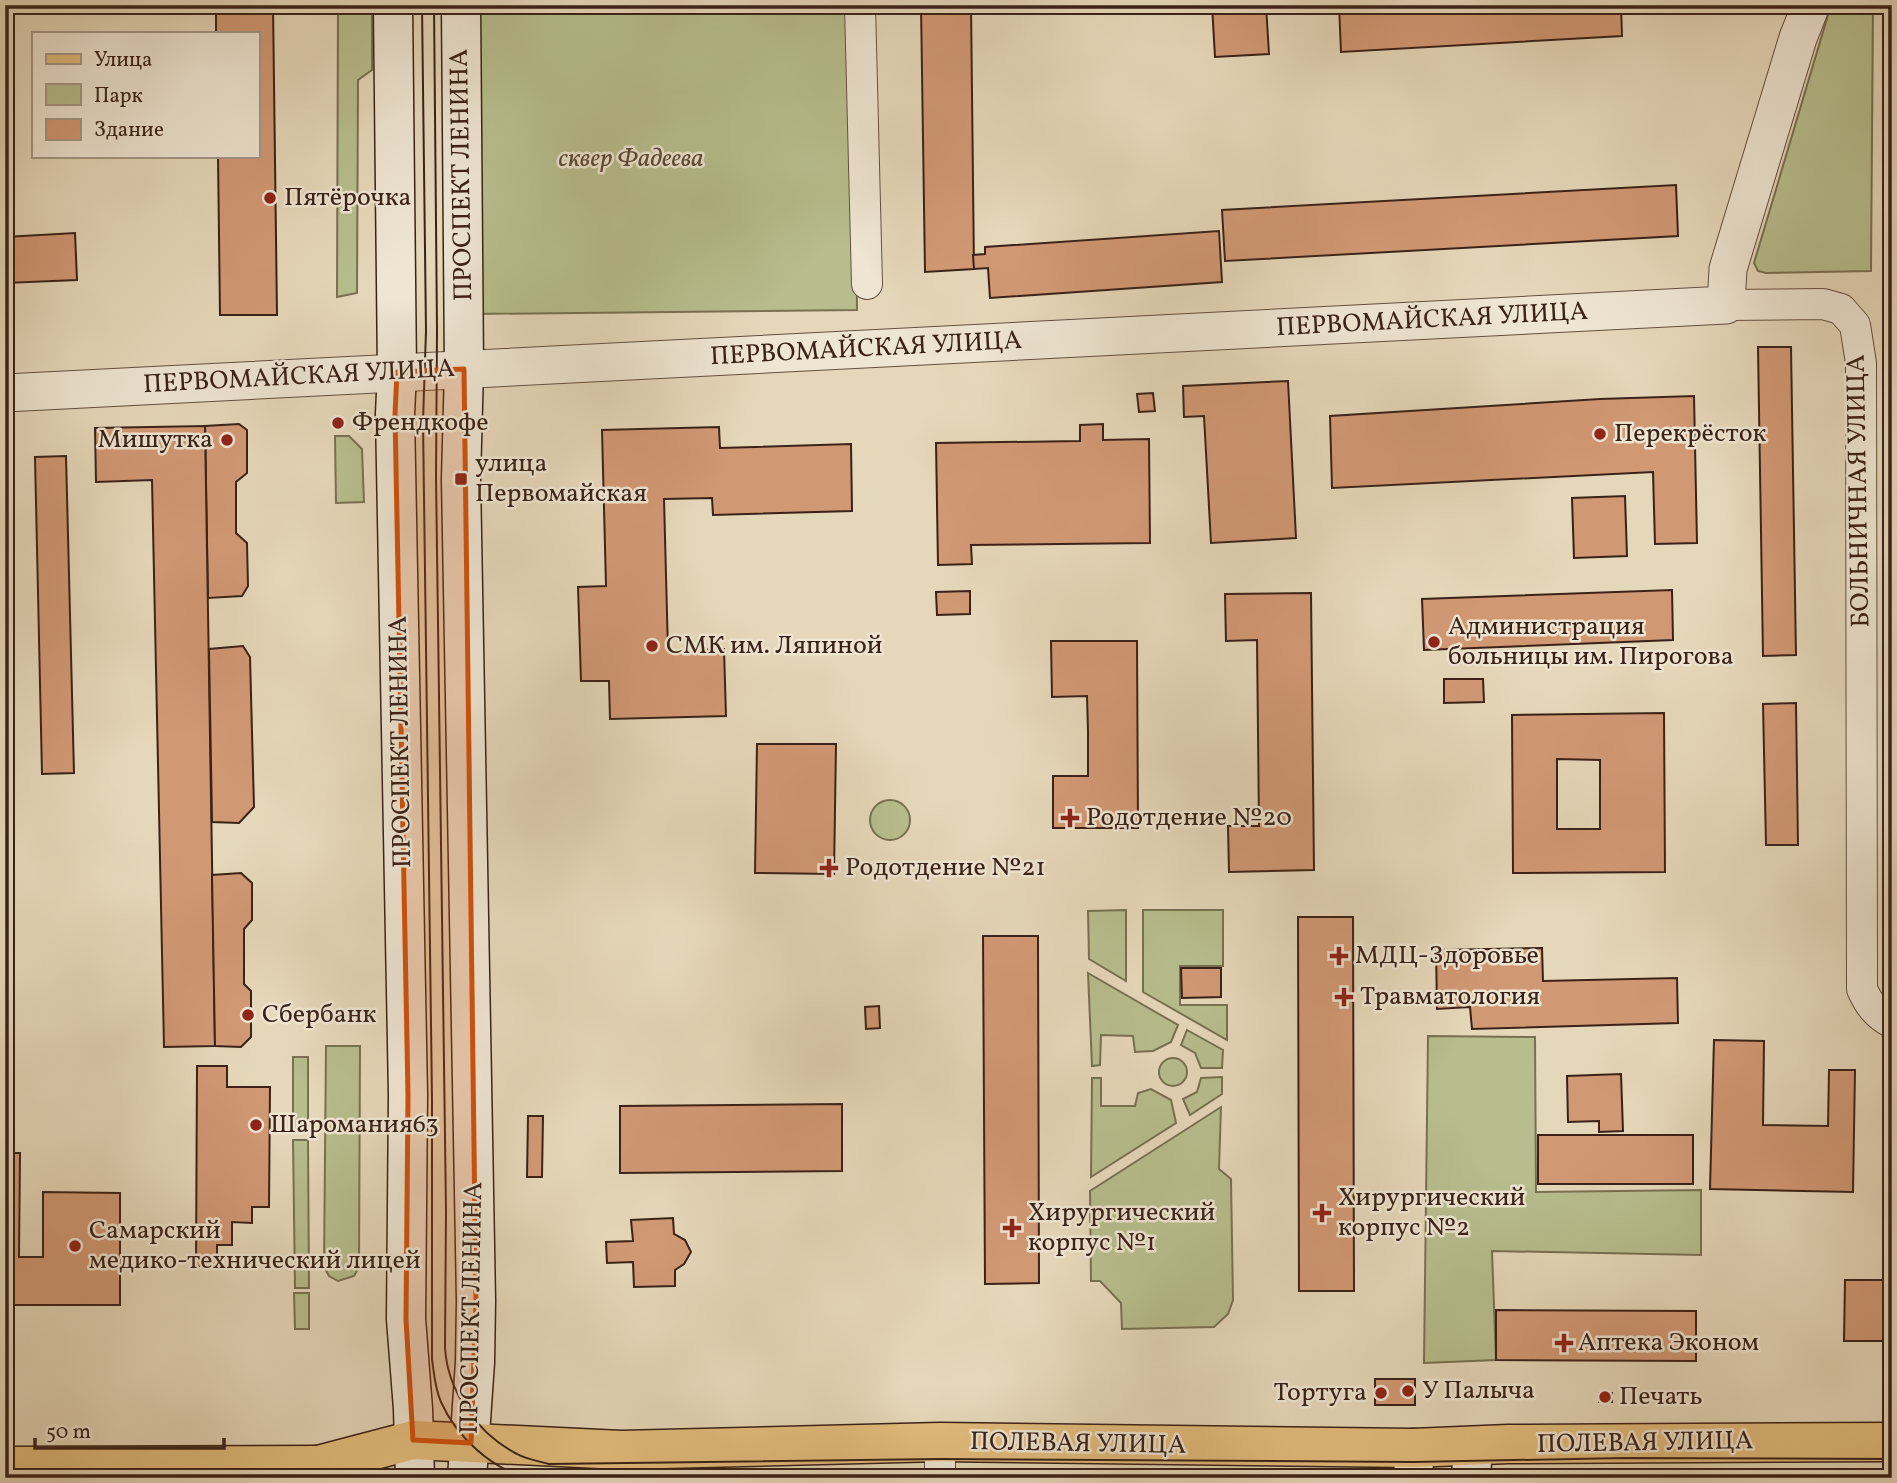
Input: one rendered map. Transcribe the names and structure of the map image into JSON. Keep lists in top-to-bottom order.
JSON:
{
  "streets": {
    "main road": ["ПРОСПЕКТ ЛЕНИНА", "ПОЛЕВАЯ УЛИЦА"],
    "street": ["ПЕРВОМАЙСКАЯ УЛИЦА", "БОЛЬНИЧНАЯ УЛИЦА"]
  },
  "crossings": [
    ["ПРОСПЕКТ ЛЕНИНА", "ПЕРВОМАЙСКАЯ УЛИЦА"],
    ["ПРОСПЕКТ ЛЕНИНА", "ПОЛЕВАЯ УЛИЦА"],
    ["ПЕРВОМАЙСКАЯ УЛИЦА", "БОЛЬНИЧНАЯ УЛИЦА"]
  ],
  "parks": ["сквер Фадеева"],
  "places": {
    "other": [
      "Пятёрочка",
      "Френдкофе",
      "Перекрёсток",
      "Мишутка",
      "Администрация больницы им. Пирогова",
      "СМК им. Ляпиной",
      "Сбербанк",
      "Шаромания63",
      "Самарский медико-технический лицей",
      "У Палыча",
      "Тортуга",
      "Печать"
    ],
    "transit": ["улица Первомайская"],
    "health": [
      "Родотдение №20",
      "Родотдение №21",
      "МДЦ-Здоровье",
      "Травматология",
      "Хирургический корпус №2",
      "Хирургический корпус №1",
      "Аптека Эконом"
    ]
  },
  "legend": ["Улица", "Парк", "Здание"],
  "scale_bar": "50 m"
}
